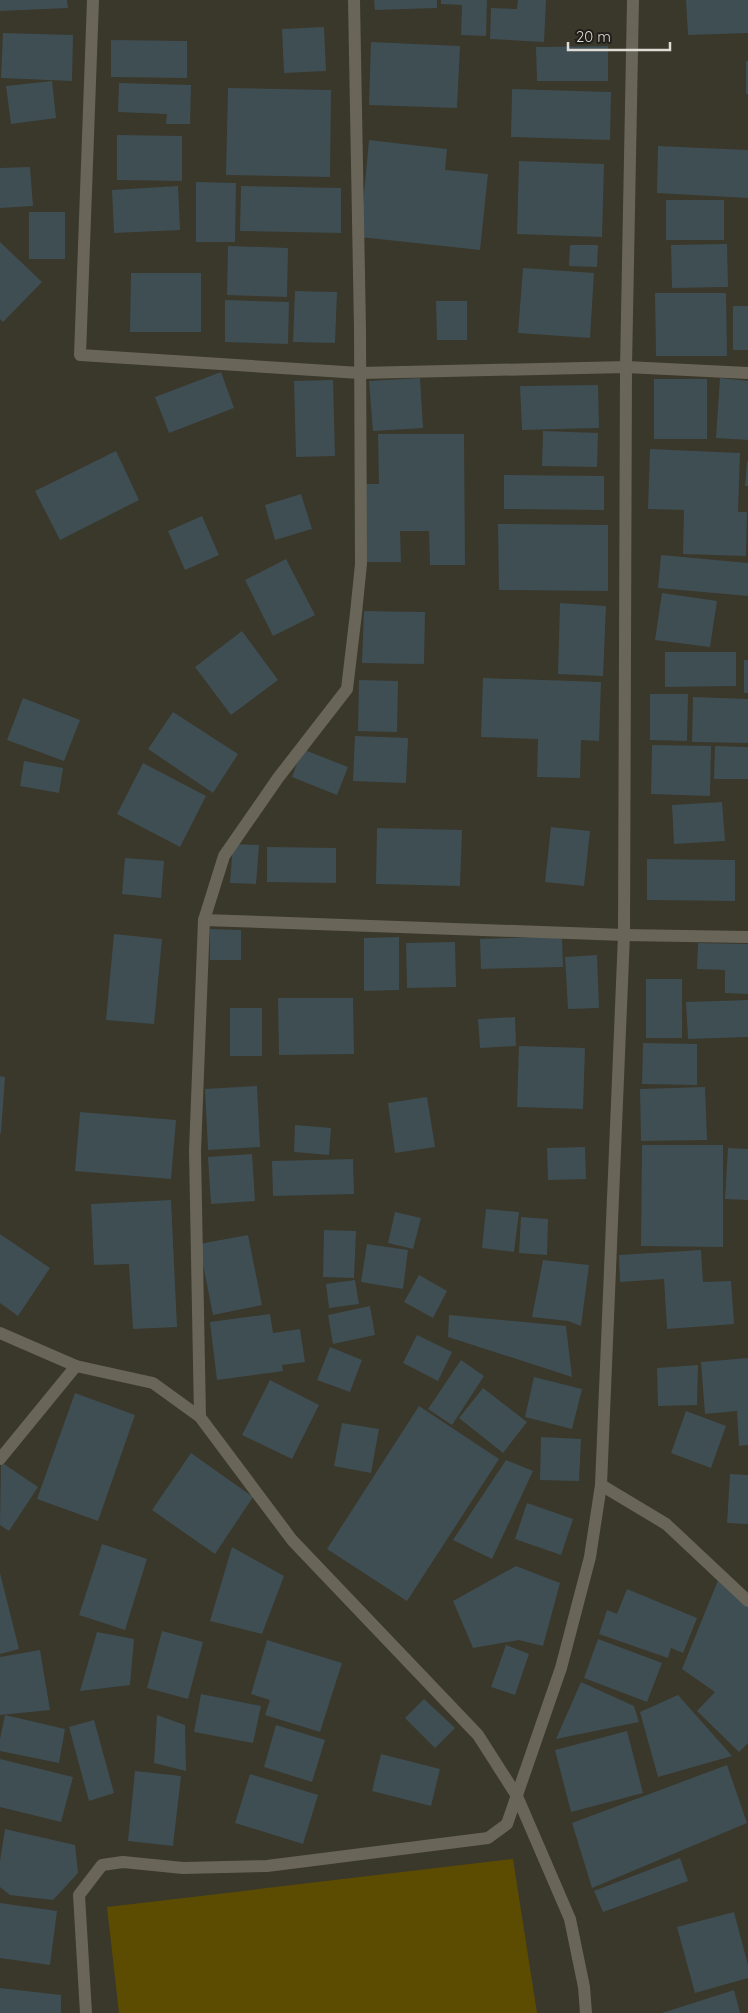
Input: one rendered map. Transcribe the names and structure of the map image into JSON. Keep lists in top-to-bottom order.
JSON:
{
  "scale_bar": "20 m"
}
